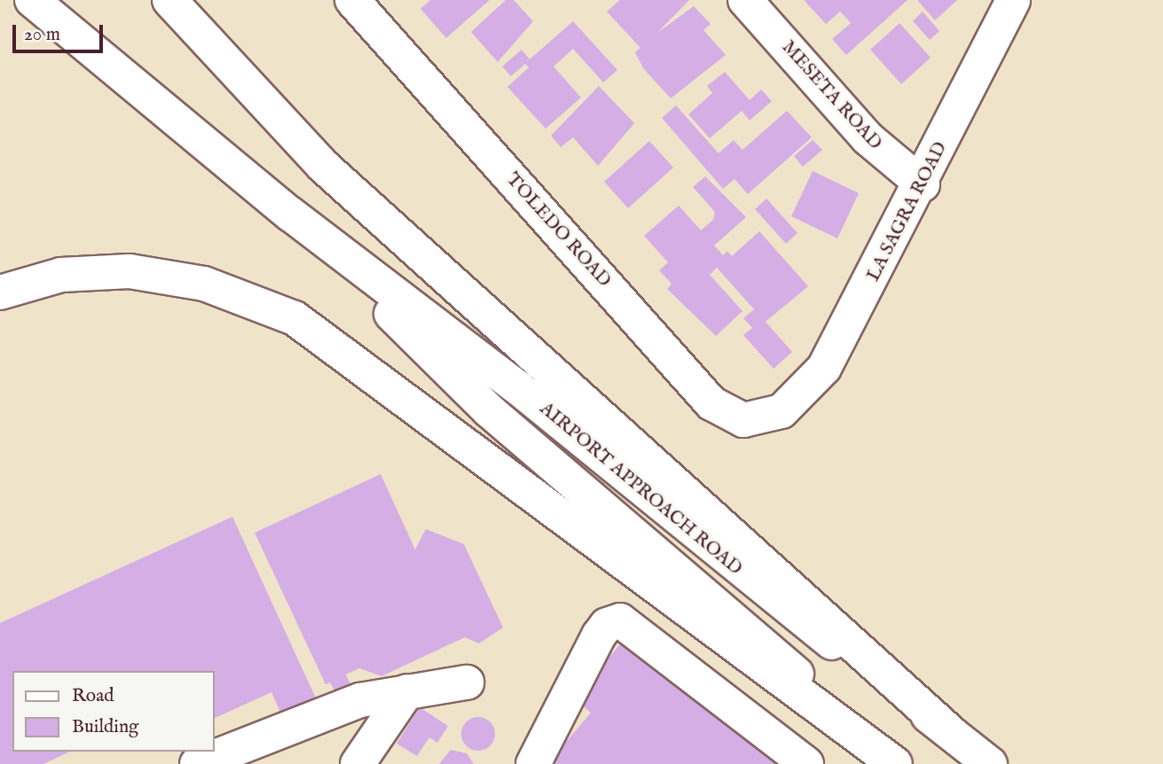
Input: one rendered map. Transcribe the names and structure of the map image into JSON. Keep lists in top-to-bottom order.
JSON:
{
  "streets": {
    "main road": [
      "MESETA ROAD",
      "LA SAGRA ROAD",
      "TOLEDO ROAD",
      "AIRPORT APPROACH ROAD"
    ]
  },
  "crossings": [
    ["MESETA ROAD", "LA SAGRA ROAD"],
    ["LA SAGRA ROAD", "TOLEDO ROAD"]
  ],
  "legend": ["Road", "Building"],
  "scale_bar": "20 m"
}
